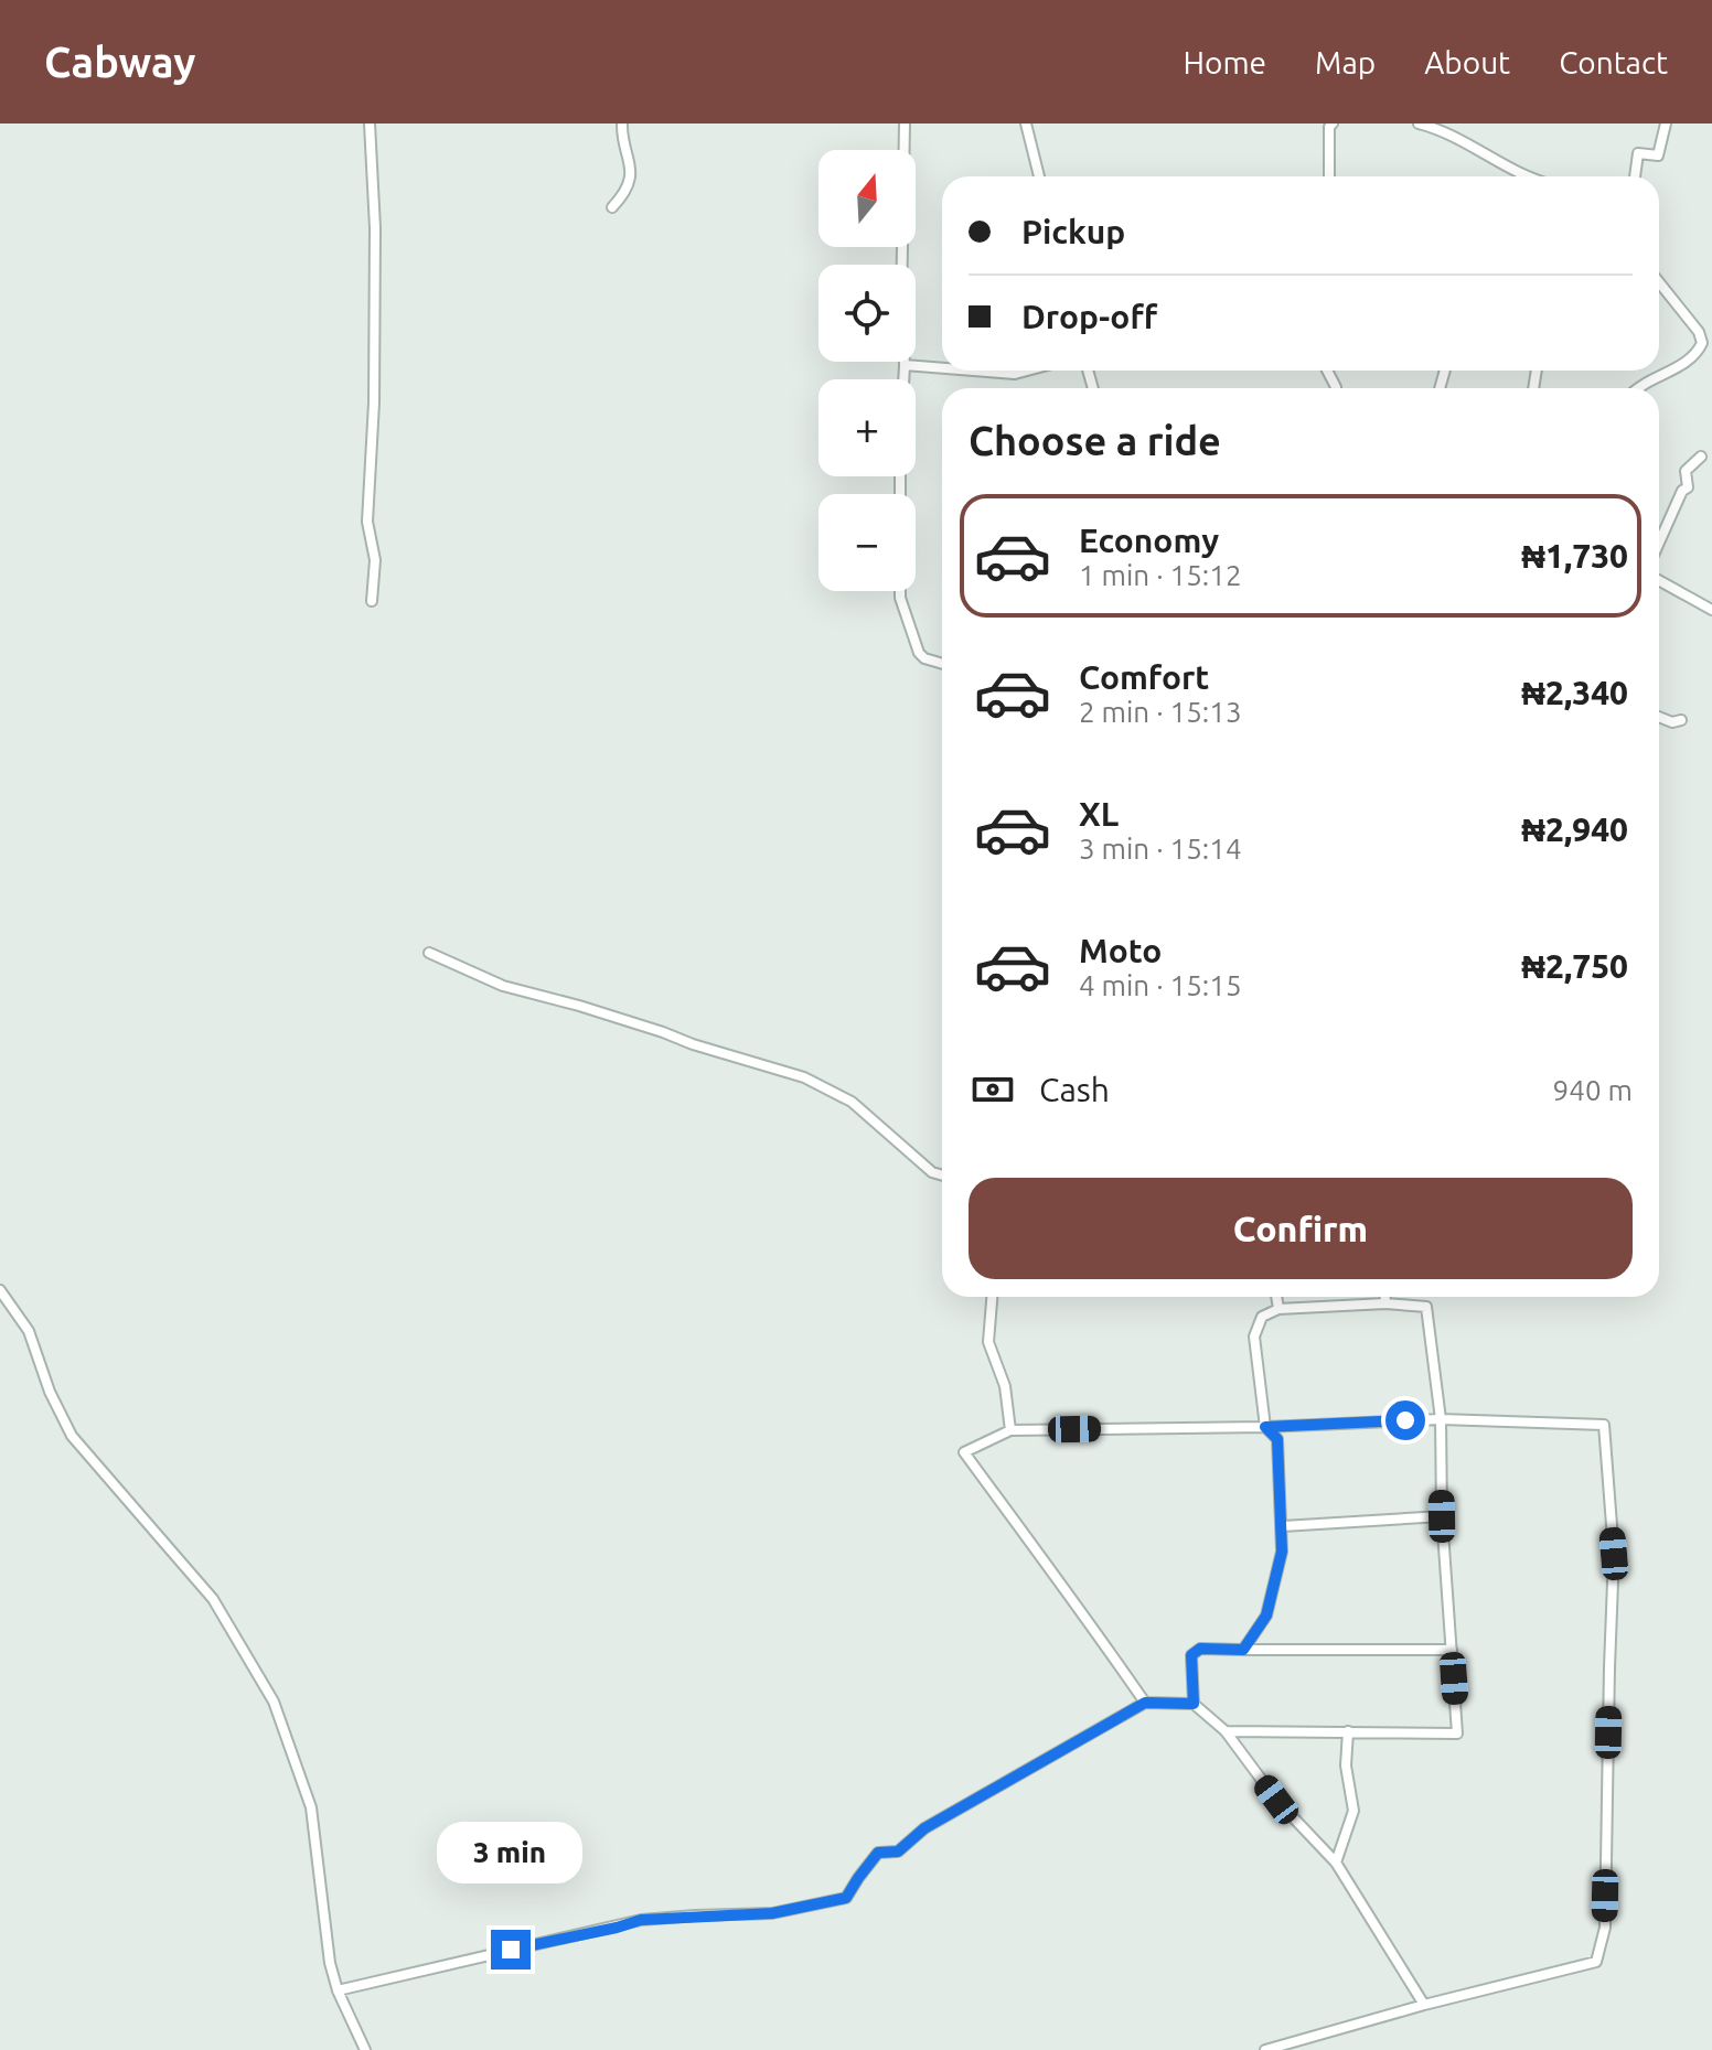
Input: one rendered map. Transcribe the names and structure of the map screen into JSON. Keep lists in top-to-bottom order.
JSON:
{
  "north": "top",
  "page": {
    "header": "Cabway",
    "nav": [
      "Home",
      "Map",
      "About",
      "Contact"
    ],
    "map_buttons": ["+", "−"],
    "banner": ["Pickup", "Drop-off"],
    "heading": "Choose a ride",
    "list": [
      {
        "name": "Economy",
        "note": "1 min · 15:12",
        "value": "₦1,730"
      },
      {
        "name": "Comfort",
        "note": "2 min · 15:13",
        "value": "₦2,340"
      },
      {
        "name": "XL",
        "note": "3 min · 15:14",
        "value": "₦2,940"
      },
      {
        "name": "Moto",
        "note": "4 min · 15:15",
        "value": "₦2,750"
      }
    ],
    "pay": ["Cash", "940 m"],
    "buttons": "Confirm",
    "bubble": "3 min"
  }
}
